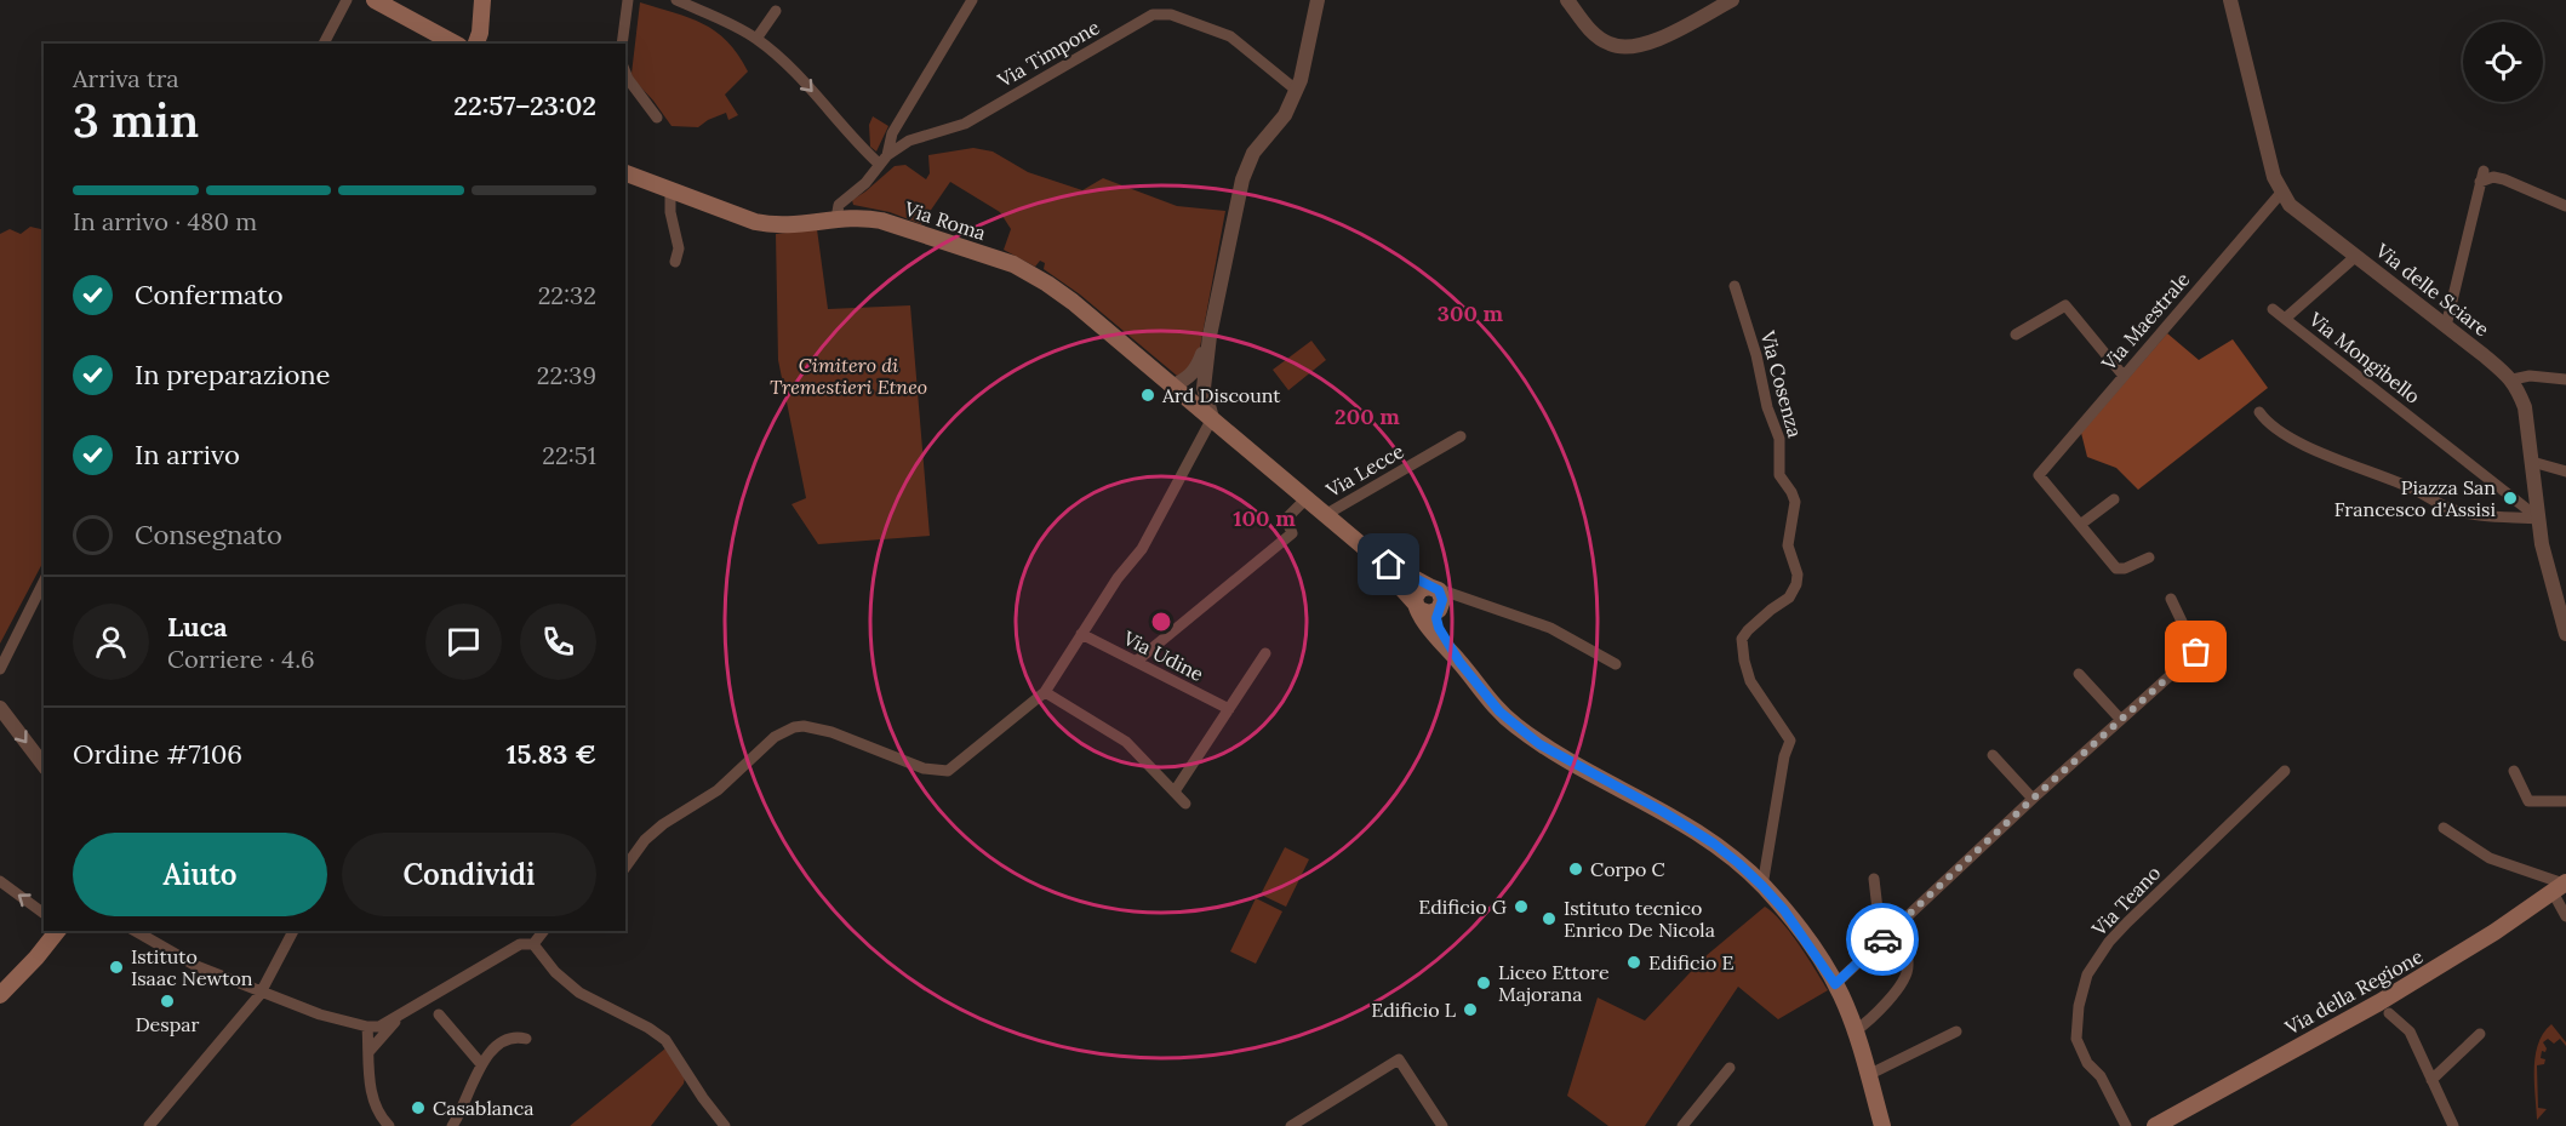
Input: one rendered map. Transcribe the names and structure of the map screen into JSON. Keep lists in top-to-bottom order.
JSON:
{
  "streets": {
    "main road": ["Via Roma", "Via della Regione"],
    "street": [
      "Via Timpone",
      "Via delle Sciare",
      "Via Maestrale",
      "Via Mongibello",
      "Via Cosenza",
      "Via Lecce",
      "Via Udine",
      "Via Teano"
    ]
  },
  "crossings": [
    ["Via Timpone", "Via Roma"],
    ["Via Roma", "Via Lecce"],
    ["Via delle Sciare", "Via Maestrale"],
    ["Via delle Sciare", "Via Mongibello"]
  ],
  "parks": ["Cimitero di Tremestieri Etneo"],
  "places": [
    "Ard Discount",
    "Piazza San Francesco d'Assisi",
    "Corpo C",
    "Edificio G",
    "Istituto tecnico Enrico De Nicola",
    "Edificio E",
    "Istituto Isaac Newton",
    "Liceo Ettore Majorana",
    "Despar",
    "Edificio L",
    "Casablanca"
  ],
  "page": {
    "heading": ["3 min", "Arriva tra", "22:57–23:02"],
    "panel": [
      "Luca",
      "Corriere · 4.6",
      "Ordine #7106",
      "15.83 €"
    ],
    "bar": "In arrivo · 480 m",
    "list": [
      ["Confermato", "22:32"],
      ["In preparazione", "22:39"],
      ["In arrivo", "22:51"],
      "Consegnato"
    ],
    "buttons": ["Aiuto", "Condividi"]
  },
  "rings": ["300 m", "200 m", "100 m"]
}
